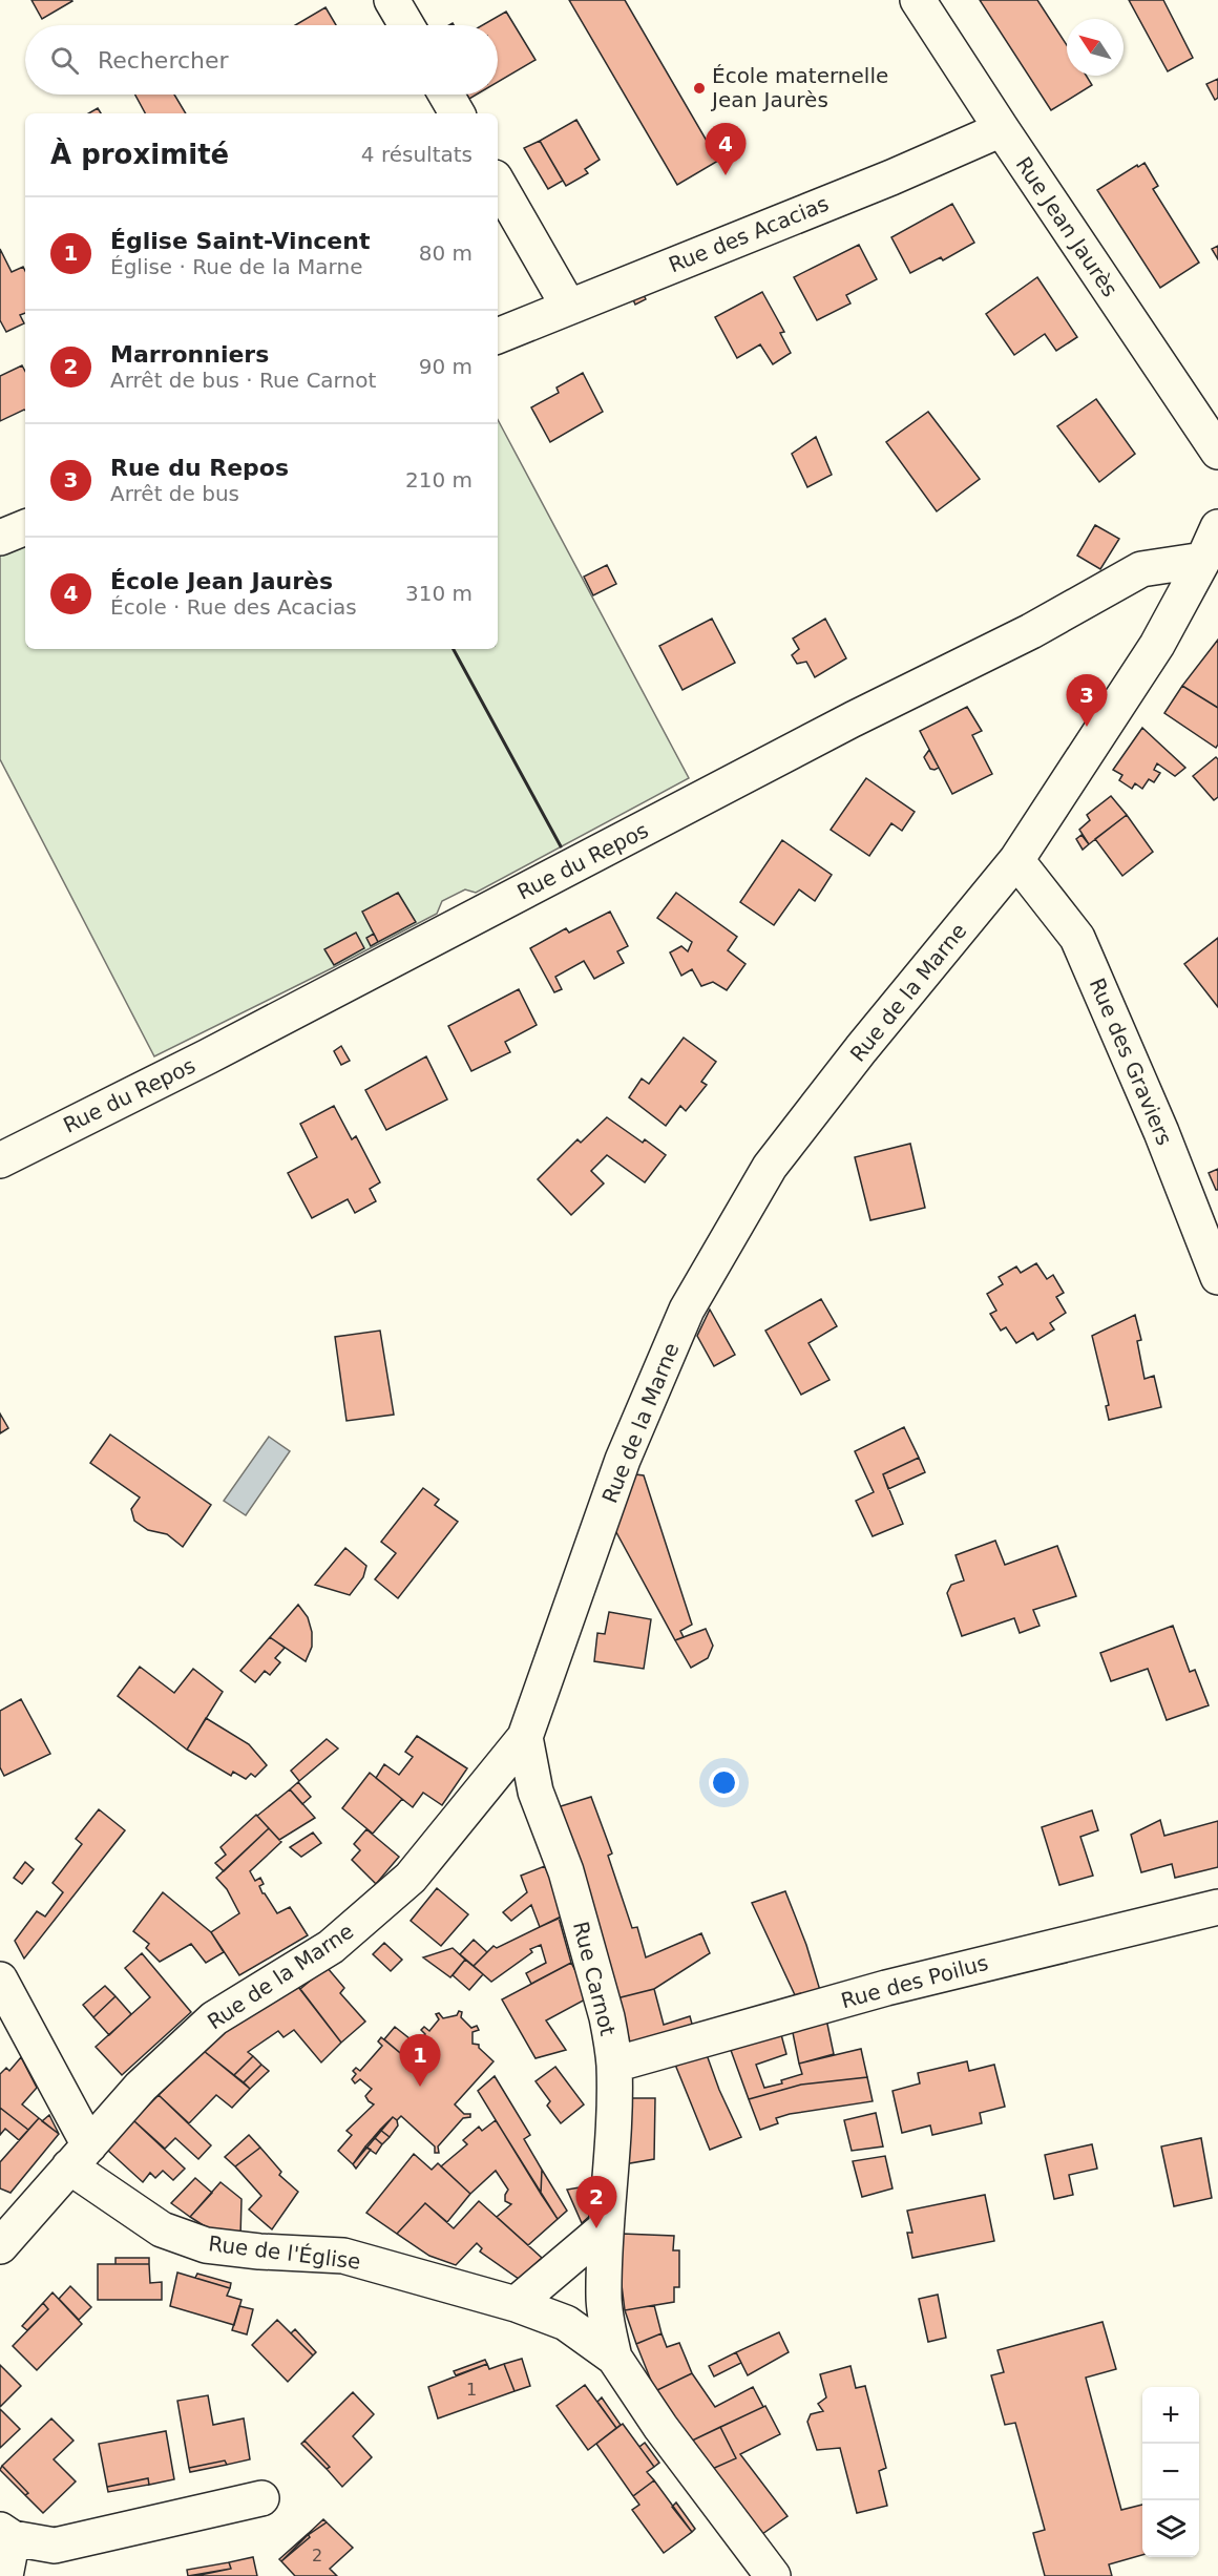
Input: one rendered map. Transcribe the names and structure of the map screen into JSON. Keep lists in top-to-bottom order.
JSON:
{
  "streets": {
    "street": [
      "Rue Jean Jaurès",
      "Rue des Acacias",
      "Rue du Repos",
      "Rue de la Marne",
      "Rue des Graviers",
      "Rue Carnot",
      "Rue des Poilus",
      "Rue de l'Église"
    ]
  },
  "crossings": [
    ["Rue Jean Jaurès", "Rue des Acacias"],
    ["Rue du Repos", "Rue de la Marne"],
    ["Rue de la Marne", "Rue des Graviers"],
    ["Rue de la Marne", "Rue Carnot"],
    ["Rue de la Marne", "Rue de l'Église"],
    ["Rue Carnot", "Rue des Poilus"],
    ["Rue Carnot", "Rue de l'Église"]
  ],
  "places": ["École maternelle Jean Jaurès"],
  "house_numbers": ["1", "2"],
  "north": "top left",
  "page": {
    "search": "Rechercher",
    "heading": ["À proximité", "4 résultats"],
    "pins": [
      "4",
      "3",
      "1",
      "2"
    ],
    "list": [
      {
        "mark": "1",
        "name": "Église Saint-Vincent",
        "note": "Église · Rue de la Marne",
        "value": "80 m"
      },
      {
        "mark": "2",
        "name": "Marronniers",
        "note": "Arrêt de bus · Rue Carnot",
        "value": "90 m"
      },
      {
        "mark": "3",
        "name": "Rue du Repos",
        "note": "Arrêt de bus",
        "value": "210 m"
      },
      {
        "mark": "4",
        "name": "École Jean Jaurès",
        "note": "École · Rue des Acacias",
        "value": "310 m"
      }
    ],
    "map_buttons": ["+", "−"]
  }
}
